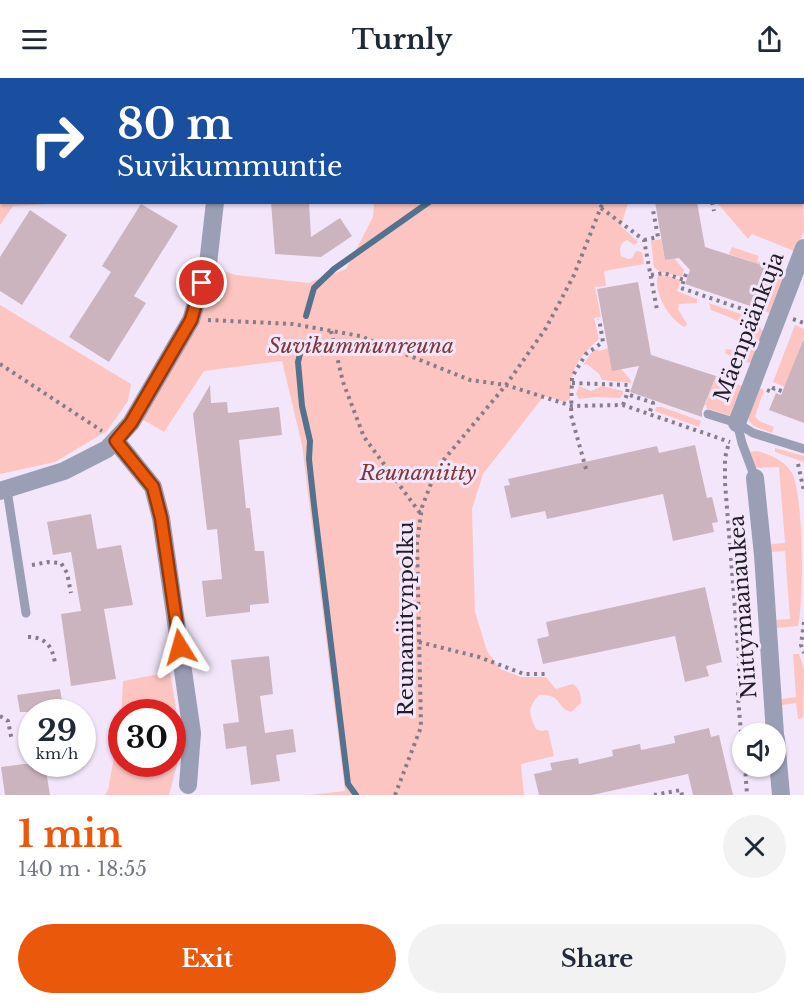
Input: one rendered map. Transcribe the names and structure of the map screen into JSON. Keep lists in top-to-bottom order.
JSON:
{
  "streets": {
    "street": ["Mäenpäänkuja", "Niittymaanaukea"],
    "path": ["Reunaniitynpolku"]
  },
  "parks": ["Suvikummunreuna", "Reunaniitty"],
  "page": {
    "header": "Turnly",
    "turn": ["80 m", "Suvikummuntie"],
    "speed": "29 km/h",
    "limit": "30",
    "heading": ["1 min", "140 m · 18:55"],
    "buttons": ["Exit", "Share"]
  }
}
